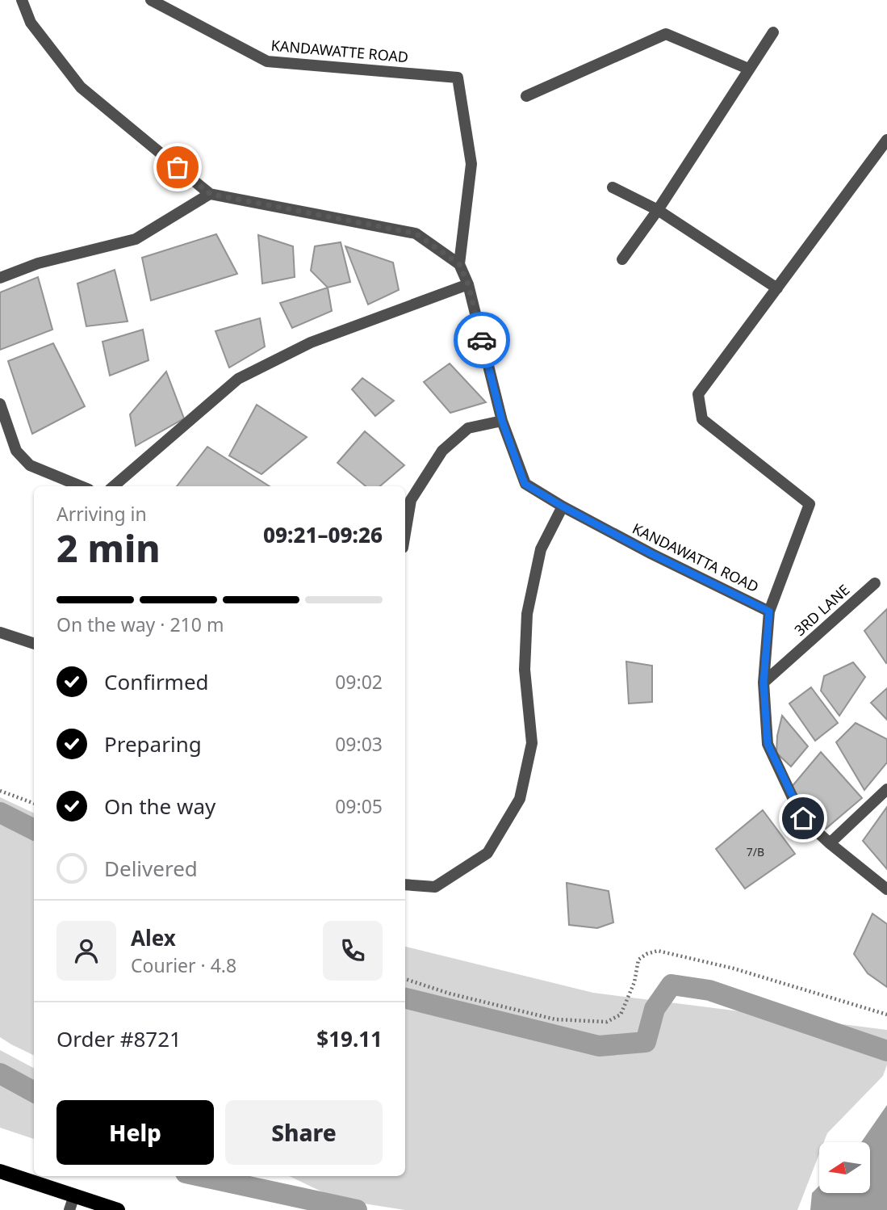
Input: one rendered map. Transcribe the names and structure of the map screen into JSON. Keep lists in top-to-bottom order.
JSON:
{
  "streets": {
    "street": ["KANDAWATTE ROAD", "KANDAWATTA ROAD", "3RD LANE"]
  },
  "crossings": [
    ["KANDAWATTE ROAD", "KANDAWATTA ROAD"]
  ],
  "house_numbers": ["7/B"],
  "north": "left",
  "page": {
    "heading": ["2 min", "Arriving in", "09:21–09:26"],
    "panel": [
      "Alex",
      "Courier · 4.8",
      "Order #8721",
      "$19.11"
    ],
    "bar": "On the way · 210 m",
    "list": [
      ["Confirmed", "09:02"],
      ["Preparing", "09:03"],
      ["On the way", "09:05"],
      "Delivered"
    ],
    "buttons": ["Help", "Share"]
  }
}
